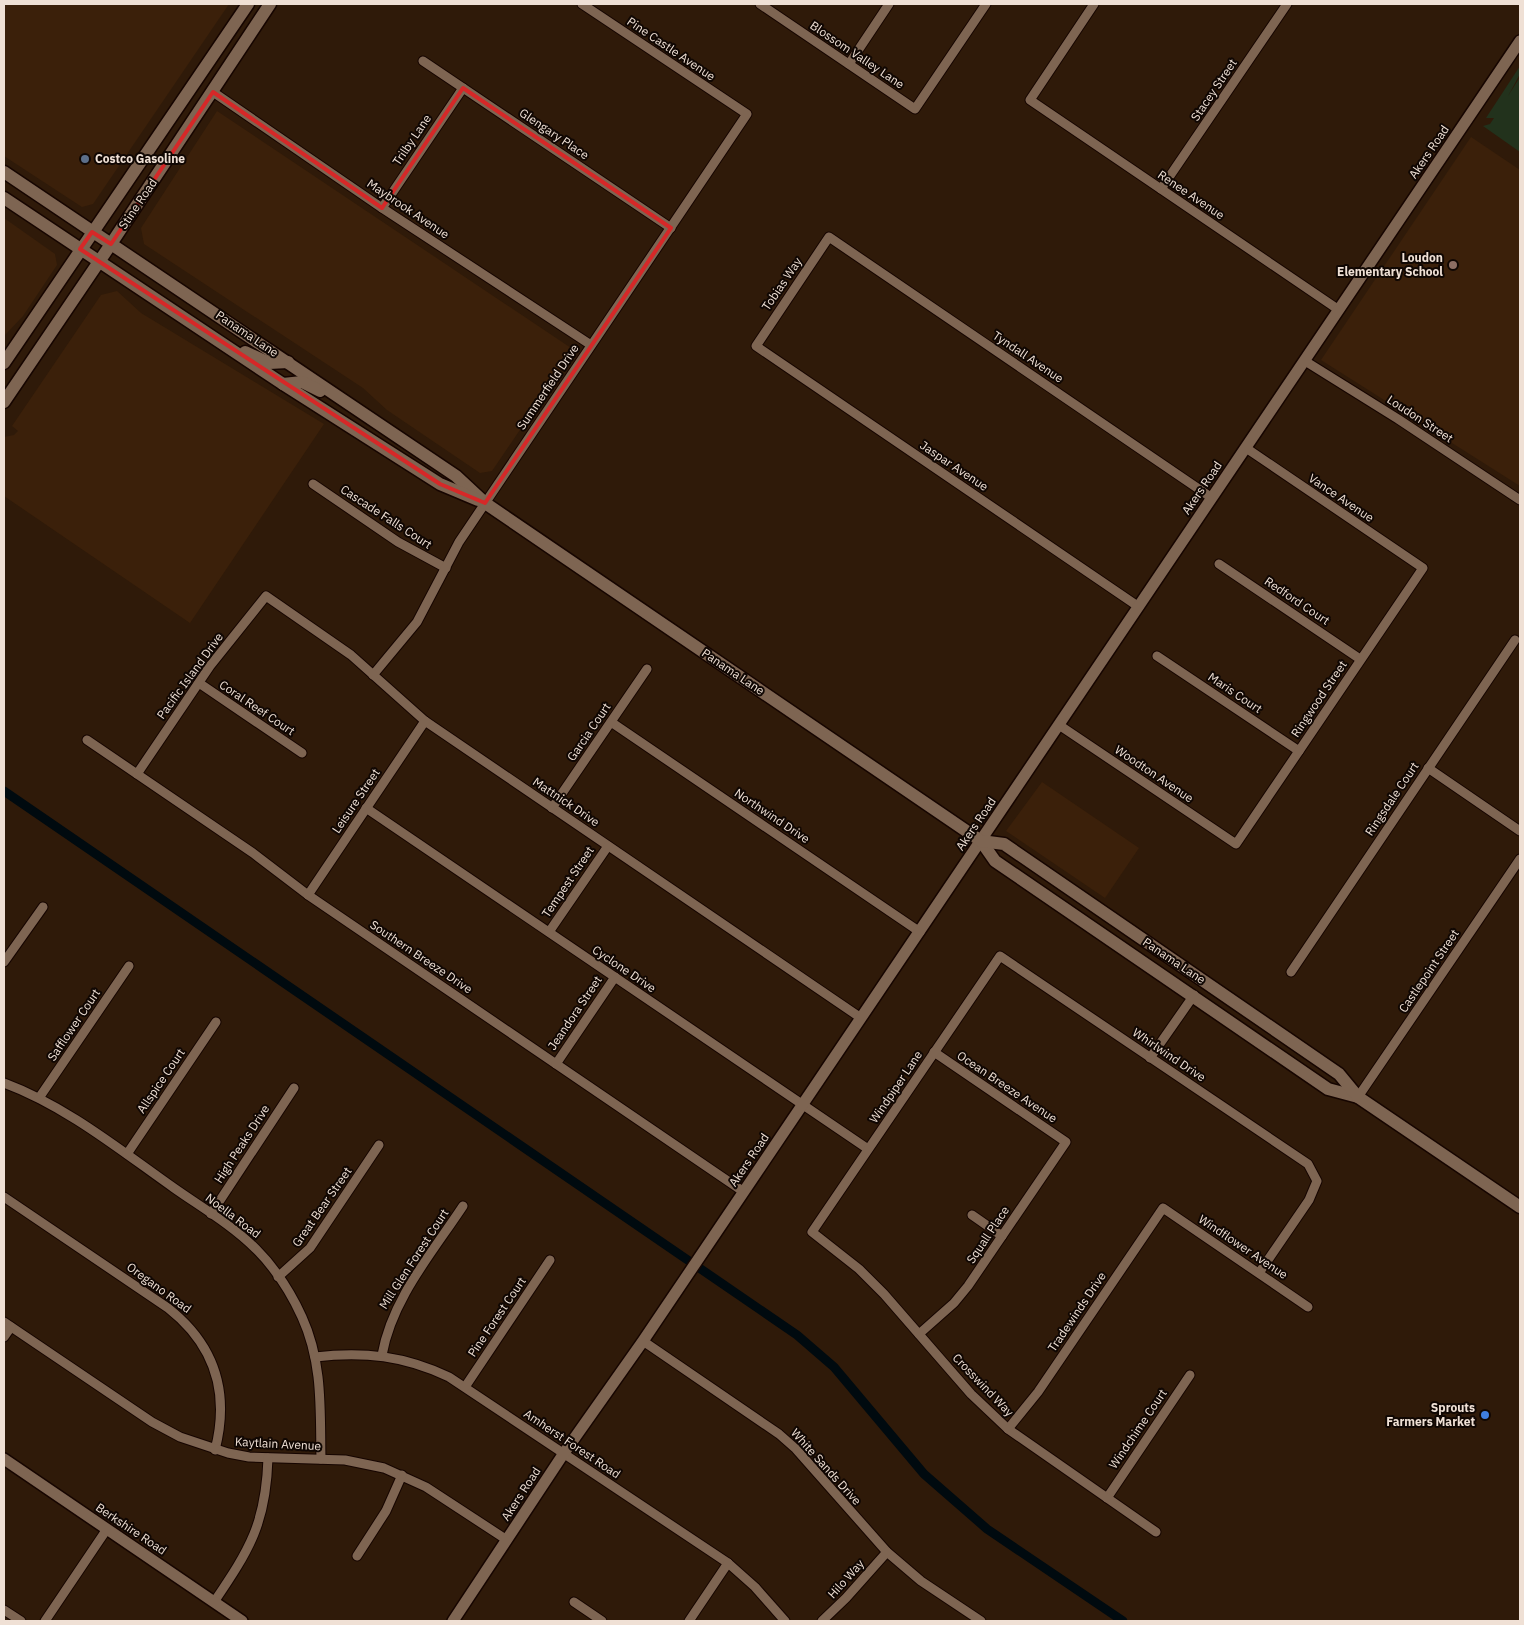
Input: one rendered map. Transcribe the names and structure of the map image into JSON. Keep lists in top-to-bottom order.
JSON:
{
  "streets": {
    "main road": ["Stine Road", "Panama Lane"],
    "street": [
      "Pine Castle Avenue",
      "Blossom Valley Lane",
      "Stacey Street",
      "Glengary Place",
      "Trilby Lane",
      "Akers Road",
      "Renee Avenue",
      "Maybrook Avenue",
      "Tobias Way",
      "Tyndall Avenue",
      "Summerfield Drive",
      "Loudon Street",
      "Jaspar Avenue",
      "Vance Avenue",
      "Cascade Falls Court",
      "Redford Court",
      "Pacific Island Drive",
      "Maris Court",
      "Ringwood Street",
      "Coral Reef Court",
      "Garcia Court",
      "Woodton Avenue",
      "Ringsdale Court",
      "Leisure Street",
      "Mattnick Drive",
      "Northwind Drive",
      "Tempest Street",
      "Southern Breeze Drive",
      "Cyclone Drive",
      "Castlepoint Street",
      "Jeandora Street",
      "Safflower Court",
      "Whirlwind Drive",
      "Allspice Court",
      "Windpiper Lane",
      "Ocean Breeze Avenue",
      "High Peaks Drive",
      "Great Bear Street",
      "Noella Road",
      "Squall Place",
      "Windflower Avenue",
      "Mill Glen Forest Court",
      "Oregano Road",
      "Tradewinds Drive",
      "Pine Forest Court",
      "Crosswind Way",
      "Windchime Court",
      "Kaytlain Avenue",
      "Amherst Forest Road",
      "White Sands Drive",
      "Berkshire Road",
      "Hilo Way"
    ]
  },
  "crossings": [
    ["Pine Castle Avenue", "Summerfield Drive"],
    ["Stacey Street", "Renee Avenue"],
    ["Glengary Place", "Trilby Lane"],
    ["Glengary Place", "Summerfield Drive"],
    ["Trilby Lane", "Maybrook Avenue"],
    ["Akers Road", "Renee Avenue"],
    ["Akers Road", "Panama Lane"],
    ["Akers Road", "Tyndall Avenue"],
    ["Akers Road", "Loudon Street"],
    ["Akers Road", "Jaspar Avenue"],
    ["Akers Road", "Vance Avenue"],
    ["Akers Road", "Woodton Avenue"],
    ["Akers Road", "Mattnick Drive"],
    ["Akers Road", "Northwind Drive"],
    ["Akers Road", "Southern Breeze Drive"],
    ["Akers Road", "Cyclone Drive"],
    ["Akers Road", "Kaytlain Avenue"],
    ["Akers Road", "Amherst Forest Road"],
    ["Akers Road", "White Sands Drive"],
    ["Stine Road", "Maybrook Avenue"],
    ["Stine Road", "Panama Lane"],
    ["Maybrook Avenue", "Summerfield Drive"],
    ["Tobias Way", "Tyndall Avenue"],
    ["Tobias Way", "Jaspar Avenue"],
    ["Panama Lane", "Summerfield Drive"],
    ["Panama Lane", "Castlepoint Street"],
    ["Summerfield Drive", "Cascade Falls Court"],
    ["Summerfield Drive", "Mattnick Drive"],
    ["Vance Avenue", "Ringwood Street"],
    ["Redford Court", "Ringwood Street"],
    ["Pacific Island Drive", "Coral Reef Court"],
    ["Pacific Island Drive", "Mattnick Drive"],
    ["Pacific Island Drive", "Southern Breeze Drive"],
    ["Maris Court", "Ringwood Street"],
    ["Ringwood Street", "Woodton Avenue"],
    ["Garcia Court", "Mattnick Drive"],
    ["Garcia Court", "Northwind Drive"],
    ["Leisure Street", "Mattnick Drive"],
    ["Leisure Street", "Southern Breeze Drive"],
    ["Leisure Street", "Cyclone Drive"],
    ["Mattnick Drive", "Tempest Street"],
    ["Tempest Street", "Cyclone Drive"],
    ["Southern Breeze Drive", "Jeandora Street"],
    ["Cyclone Drive", "Jeandora Street"],
    ["Cyclone Drive", "Windpiper Lane"],
    ["Safflower Court", "Noella Road"],
    ["Whirlwind Drive", "Windpiper Lane"],
    ["Whirlwind Drive", "Windflower Avenue"],
    ["Allspice Court", "Noella Road"],
    ["Windpiper Lane", "Ocean Breeze Avenue"],
    ["Windpiper Lane", "Crosswind Way"],
    ["Ocean Breeze Avenue", "Squall Place"],
    ["High Peaks Drive", "Noella Road"],
    ["Great Bear Street", "Noella Road"],
    ["Noella Road", "Kaytlain Avenue"],
    ["Noella Road", "Amherst Forest Road"],
    ["Squall Place", "Crosswind Way"],
    ["Windflower Avenue", "Tradewinds Drive"],
    ["Mill Glen Forest Court", "Amherst Forest Road"],
    ["Oregano Road", "Kaytlain Avenue"],
    ["Tradewinds Drive", "Crosswind Way"],
    ["Pine Forest Court", "Amherst Forest Road"],
    ["Crosswind Way", "Windchime Court"],
    ["White Sands Drive", "Hilo Way"]
  ],
  "places": ["Costco Gasoline", "Loudon Elementary School", "Sprouts Farmers Market"]
}
